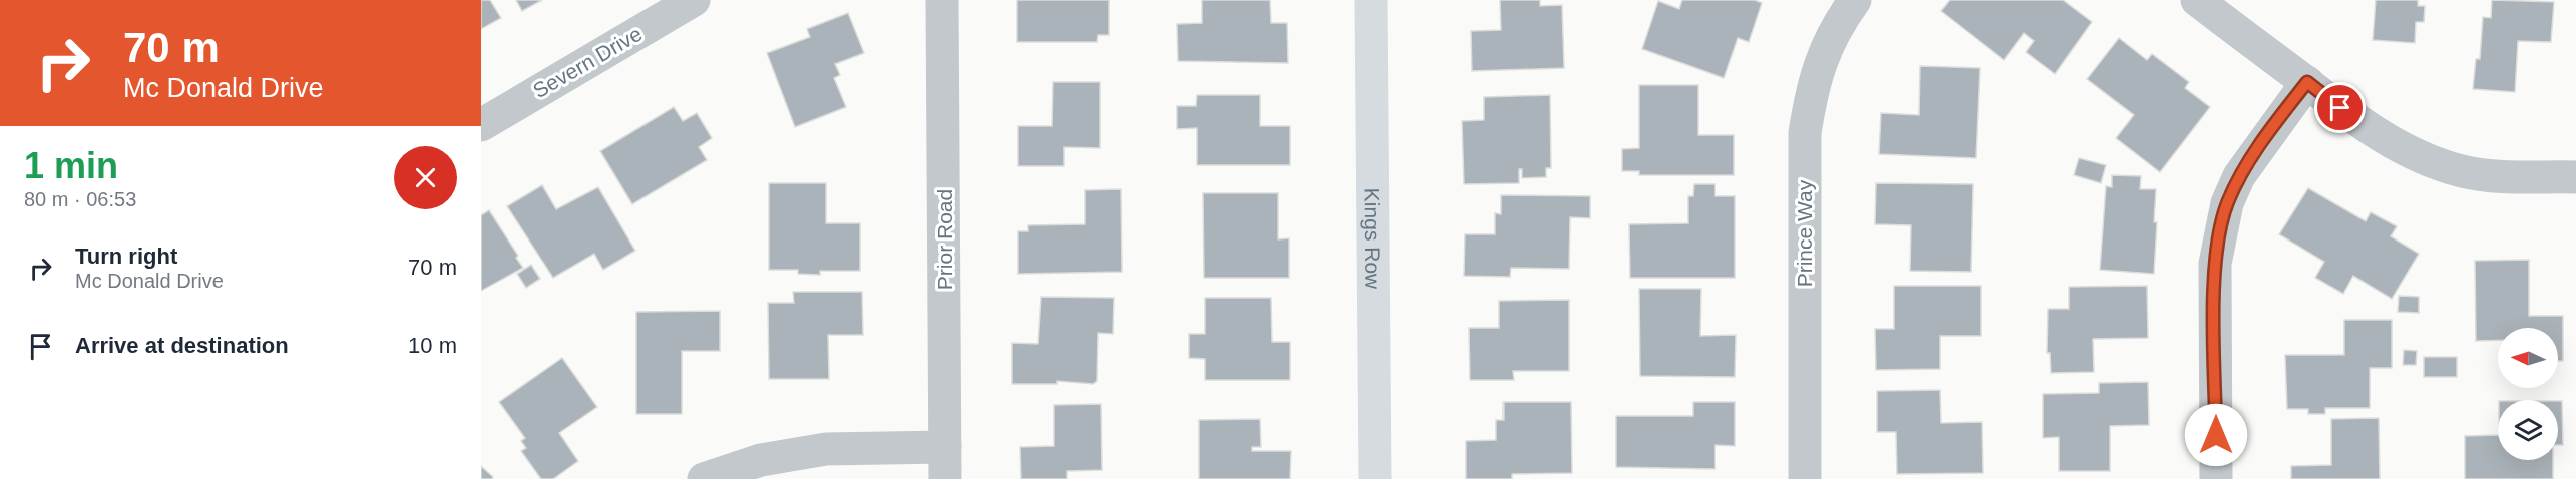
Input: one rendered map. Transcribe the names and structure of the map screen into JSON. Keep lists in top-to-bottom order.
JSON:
{
  "streets": {
    "main road": ["Kings Row"],
    "street": ["Severn Drive", "Prince Way", "Prior Road"]
  },
  "north": "left",
  "page": {
    "turn": ["70 m", "Mc Donald Drive"],
    "heading": ["1 min", "80 m · 06:53"],
    "list": [
      {
        "name": "Turn right",
        "note": "Mc Donald Drive",
        "value": "70 m"
      },
      {
        "name": "Arrive at destination",
        "value": "10 m"
      }
    ]
  }
}
